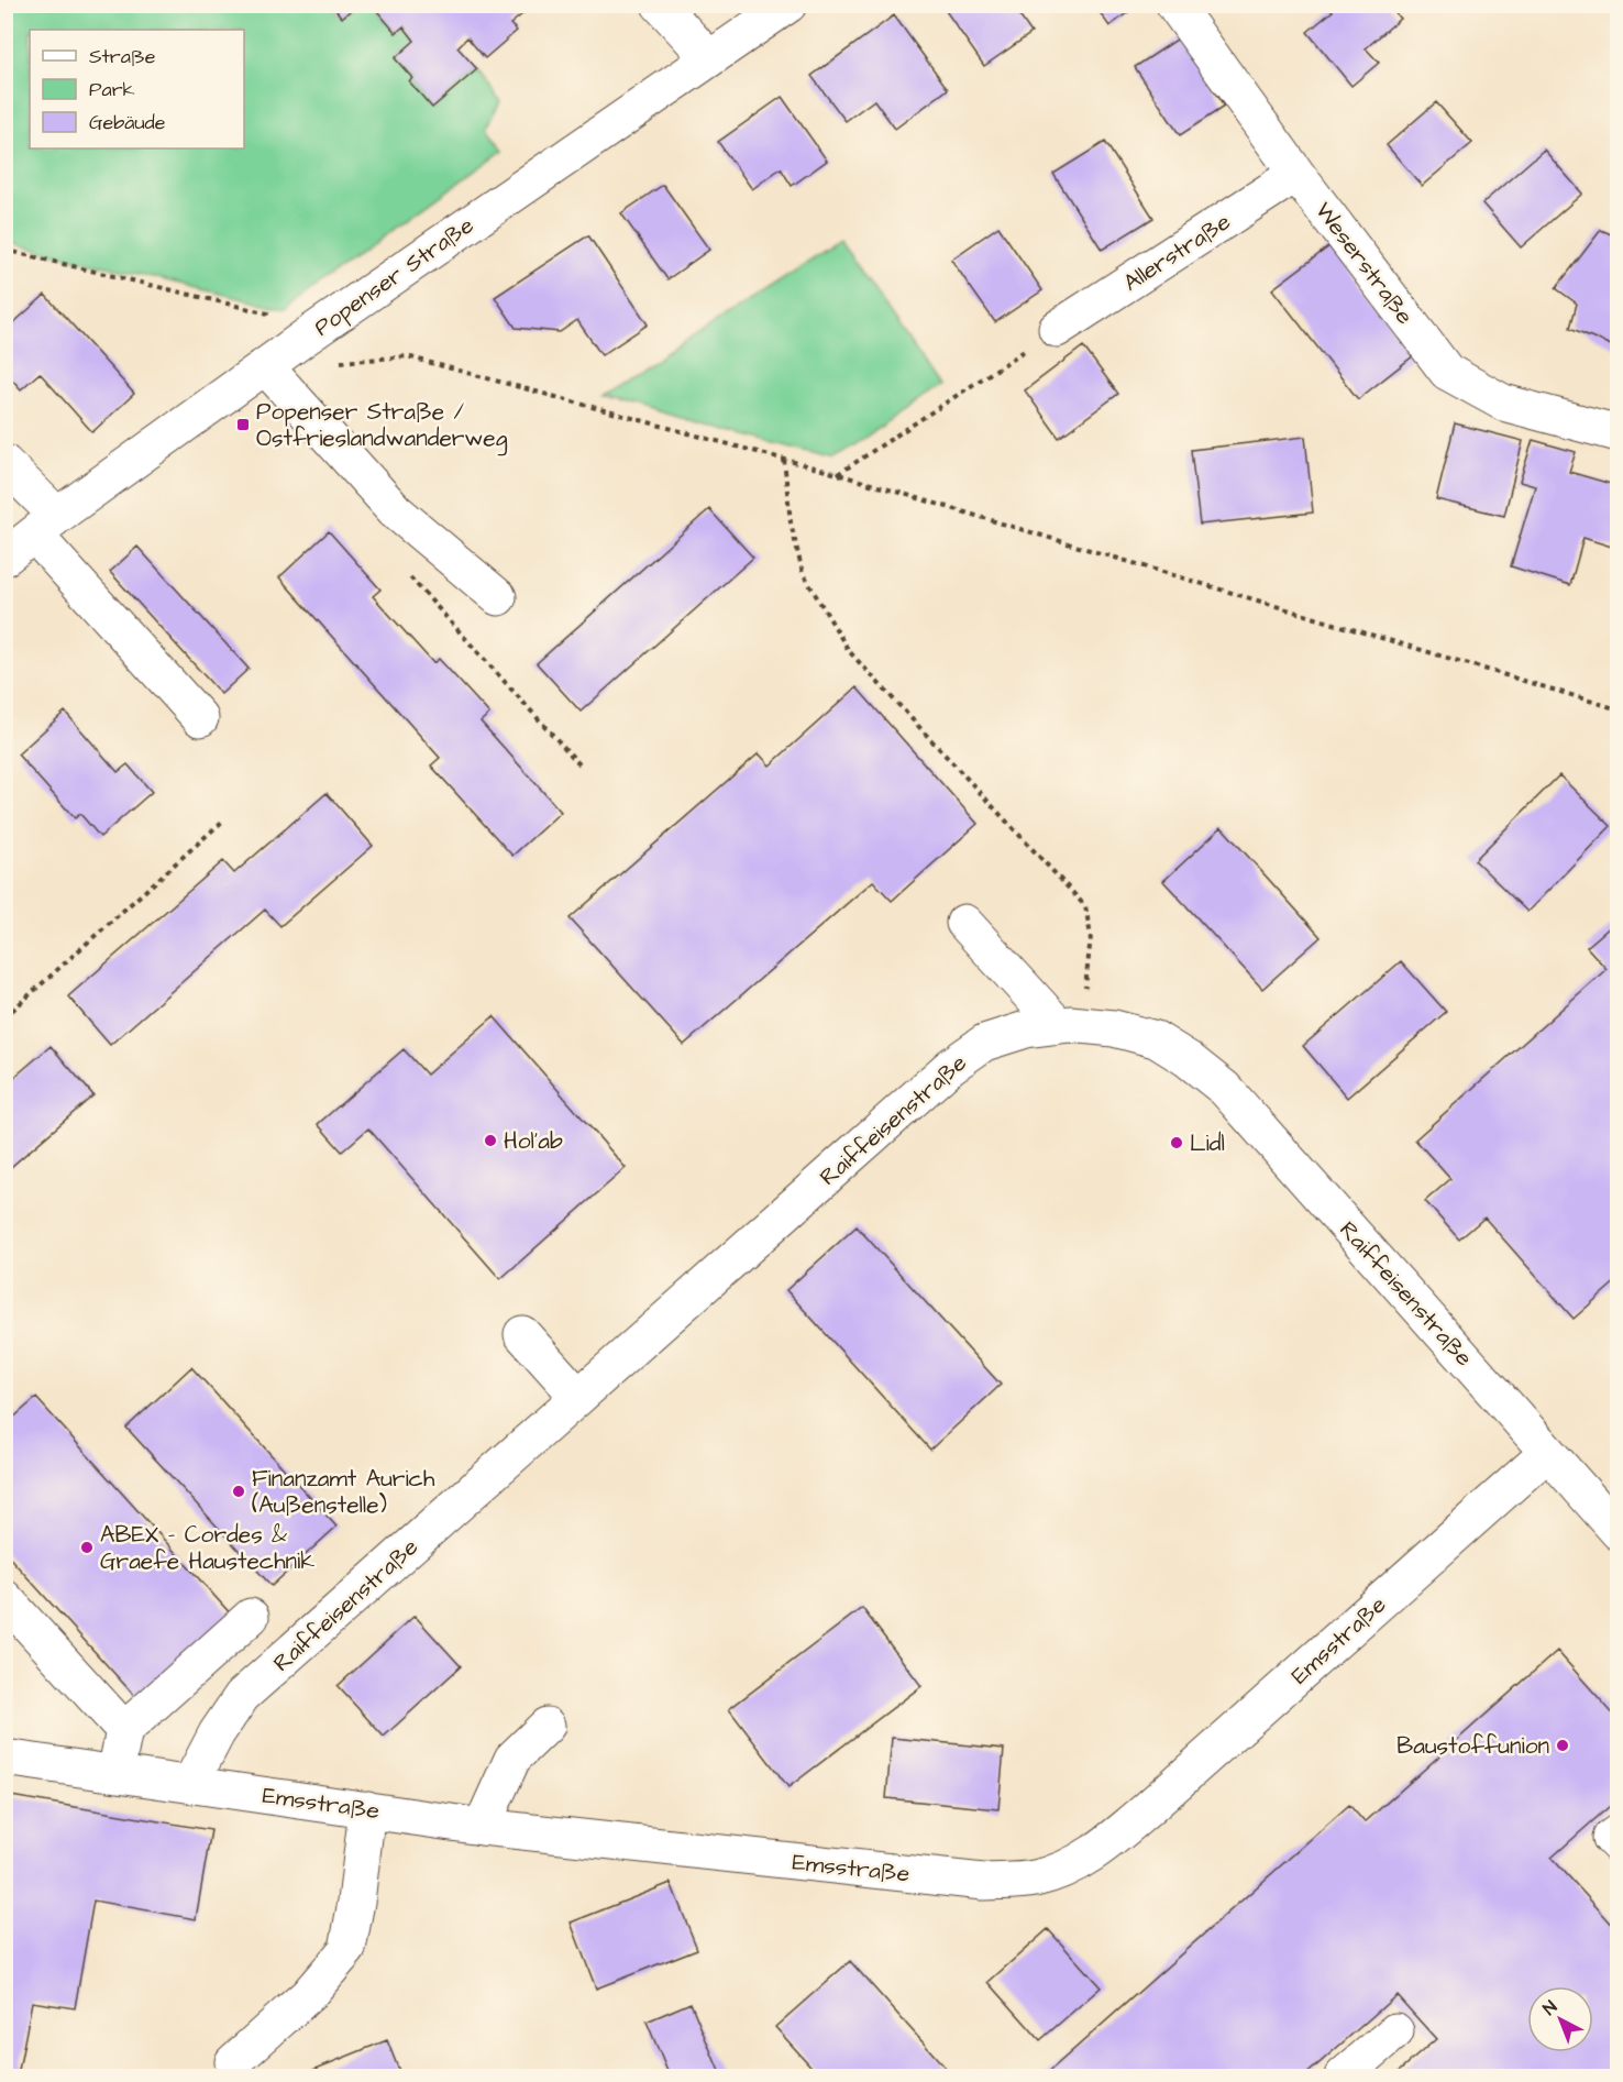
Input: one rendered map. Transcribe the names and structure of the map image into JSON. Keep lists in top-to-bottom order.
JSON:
{
  "streets": {
    "street": [
      "Allerstraße",
      "Weserstraße",
      "Popenser Straße",
      "Raiffeisenstraße",
      "Emsstraße"
    ]
  },
  "crossings": [
    ["Allerstraße", "Weserstraße"],
    ["Raiffeisenstraße", "Emsstraße"]
  ],
  "places": {
    "transit": ["Popenser Straße / Ostfrieslandwanderweg"],
    "other": [
      "Hol'ab",
      "Lidl",
      "Finanzamt Aurich (Außenstelle)",
      "ABEX - Cordes & Graefe Haustechnik",
      "Baustoffunion"
    ]
  },
  "legend": ["Straße", "Park", "Gebäude"],
  "north": "top left"
}
